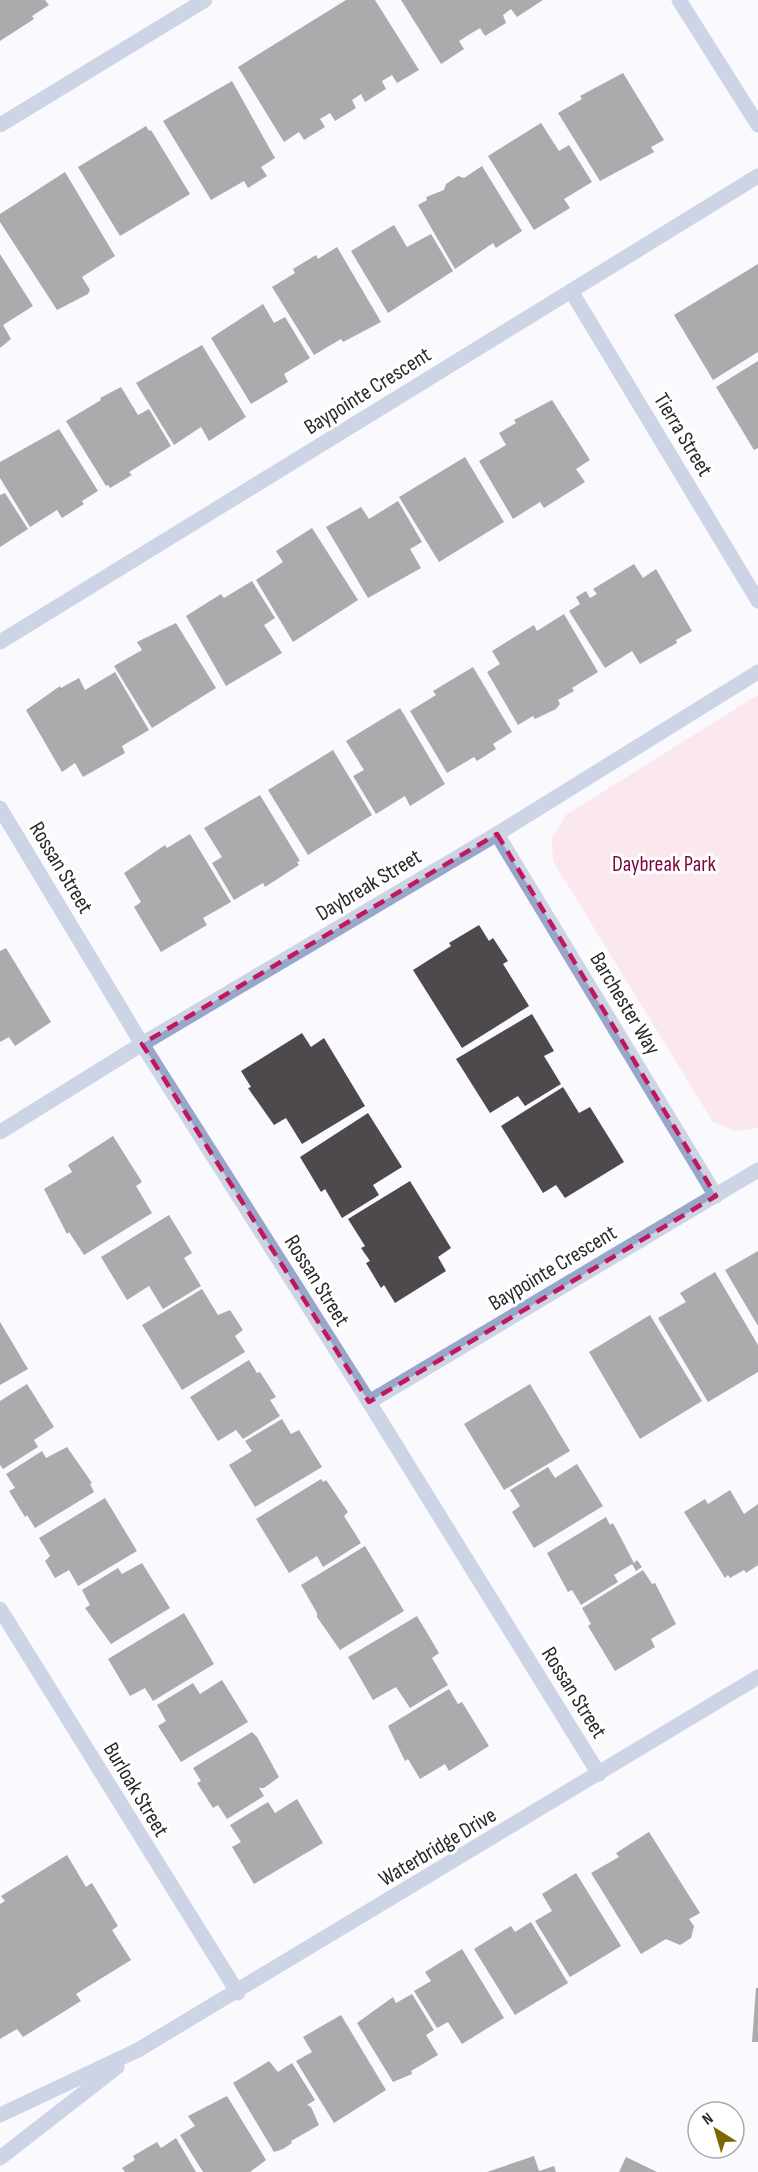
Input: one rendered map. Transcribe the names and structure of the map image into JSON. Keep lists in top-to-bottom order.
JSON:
{
  "streets": {
    "street": [
      "Baypointe Crescent",
      "Tierra Street",
      "Rossan Street",
      "Daybreak Street",
      "Barchester Way",
      "Burloak Street",
      "Waterbridge Drive"
    ]
  },
  "crossings": [
    ["Baypointe Crescent", "Tierra Street"],
    ["Baypointe Crescent", "Rossan Street"],
    ["Baypointe Crescent", "Barchester Way"],
    ["Rossan Street", "Daybreak Street"],
    ["Rossan Street", "Waterbridge Drive"],
    ["Daybreak Street", "Barchester Way"],
    ["Burloak Street", "Waterbridge Drive"]
  ],
  "parks": ["Daybreak Park"],
  "north": "top left"
}
